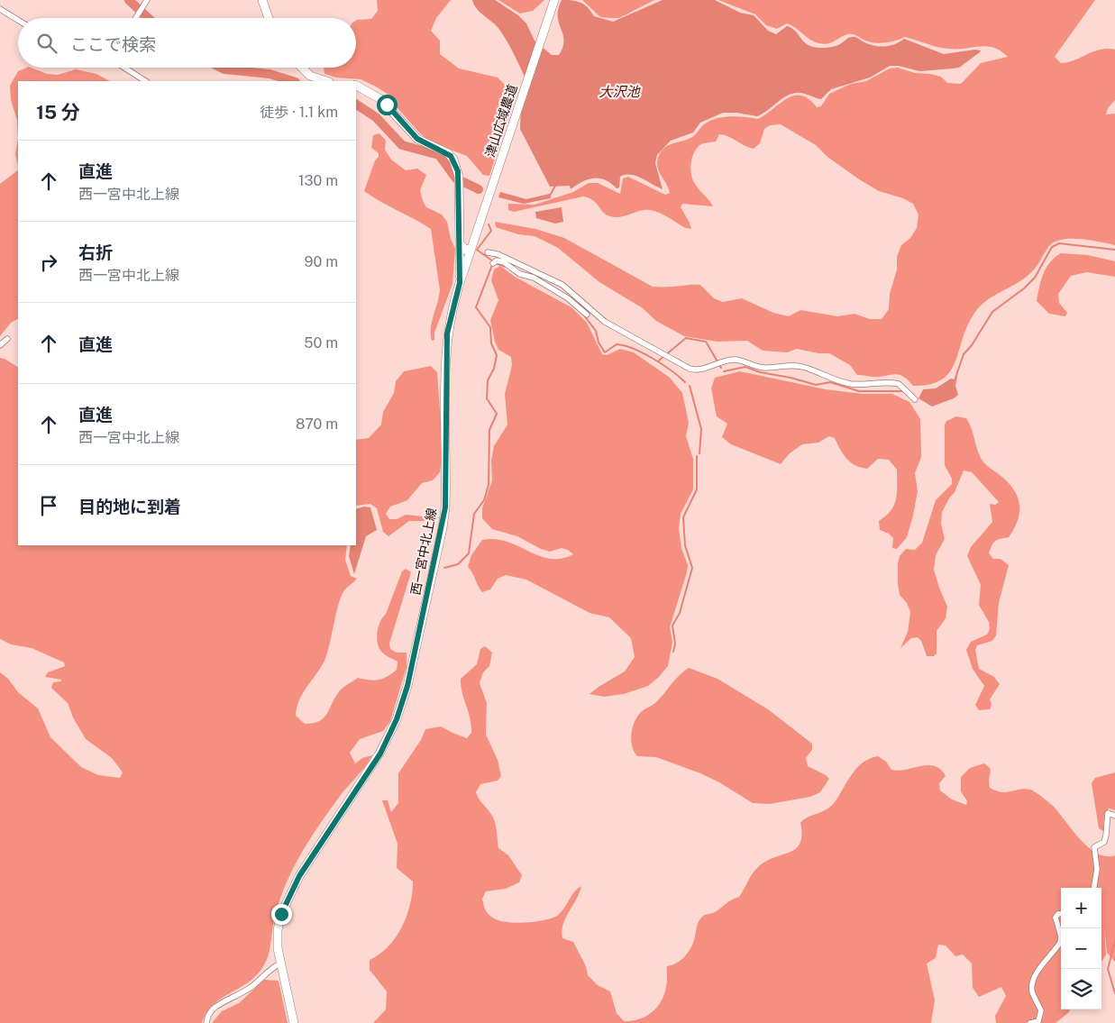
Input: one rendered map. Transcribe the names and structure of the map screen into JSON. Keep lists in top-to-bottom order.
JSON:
{
  "streets": {
    "main road": ["津山広域農道", "西一宮中北上線"]
  },
  "crossings": [
    ["津山広域農道", "西一宮中北上線"]
  ],
  "water": ["大沢池"],
  "page": {
    "search": "ここで検索",
    "heading": ["15 分", "徒歩 · 1.1 km"],
    "list": [
      ["直進", "西一宮中北上線", "130 m"],
      ["右折", "西一宮中北上線", "90 m"],
      ["直進", "50 m"],
      ["直進", "西一宮中北上線", "870 m"],
      "目的地に到着"
    ],
    "map_buttons": ["+", "−"]
  }
}
